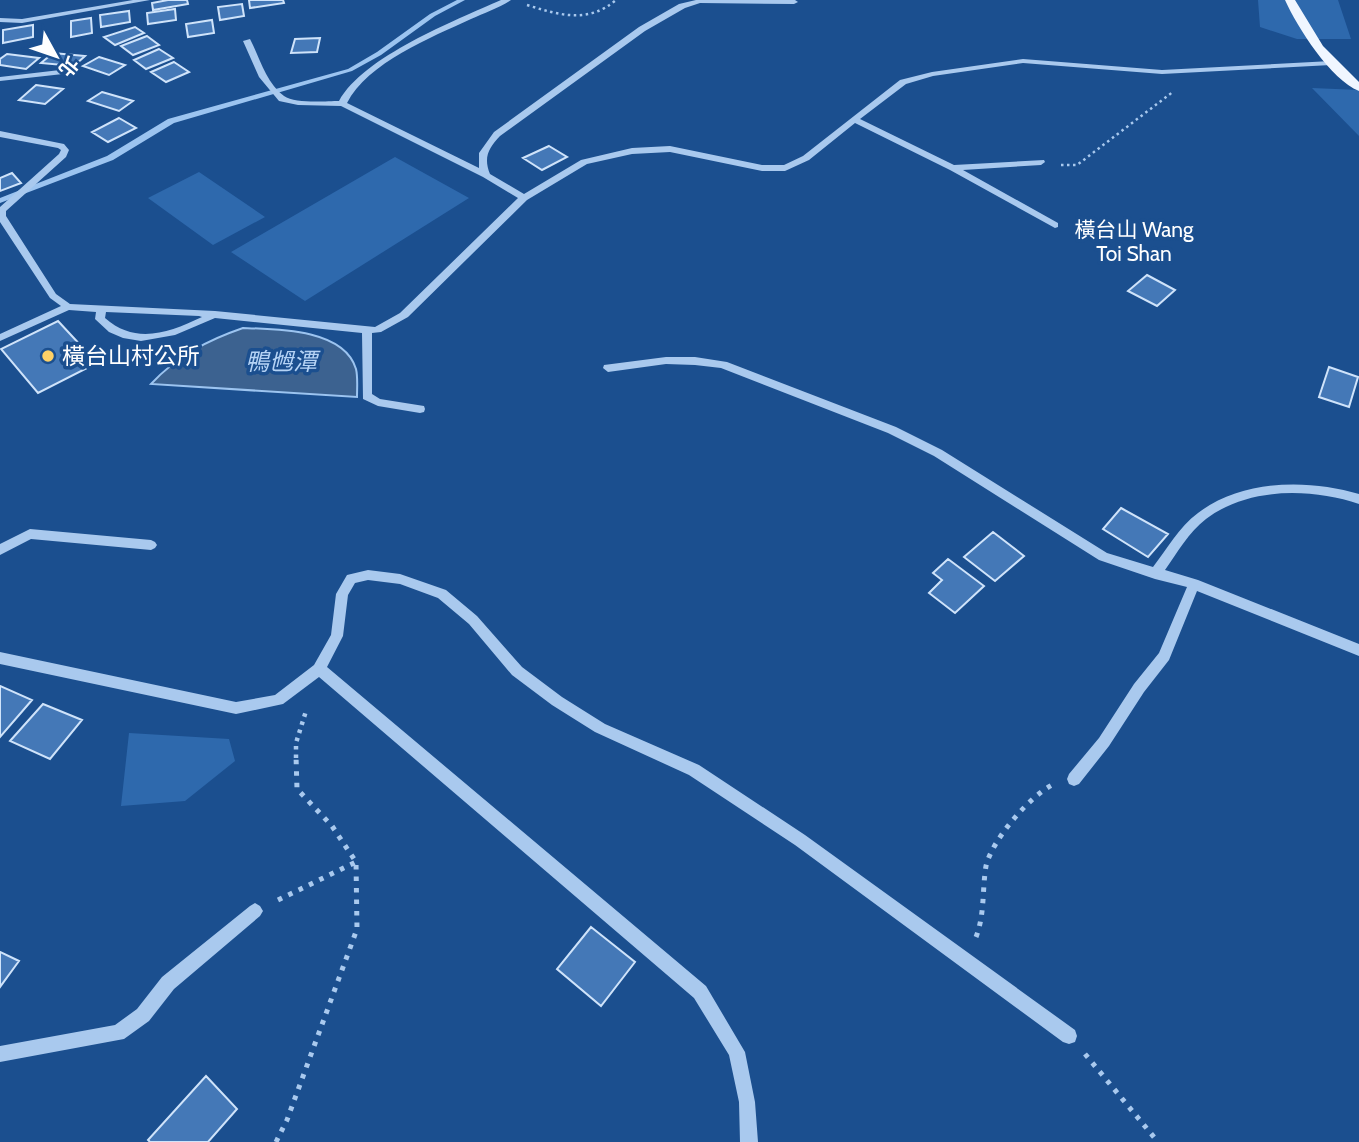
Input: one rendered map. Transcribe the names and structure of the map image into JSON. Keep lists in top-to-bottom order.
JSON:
{
  "districts": ["橫台山 Wang Toi Shan"],
  "water": ["鴨乸潭"],
  "places": ["橫台山村公所"],
  "north": "bottom right"
}
